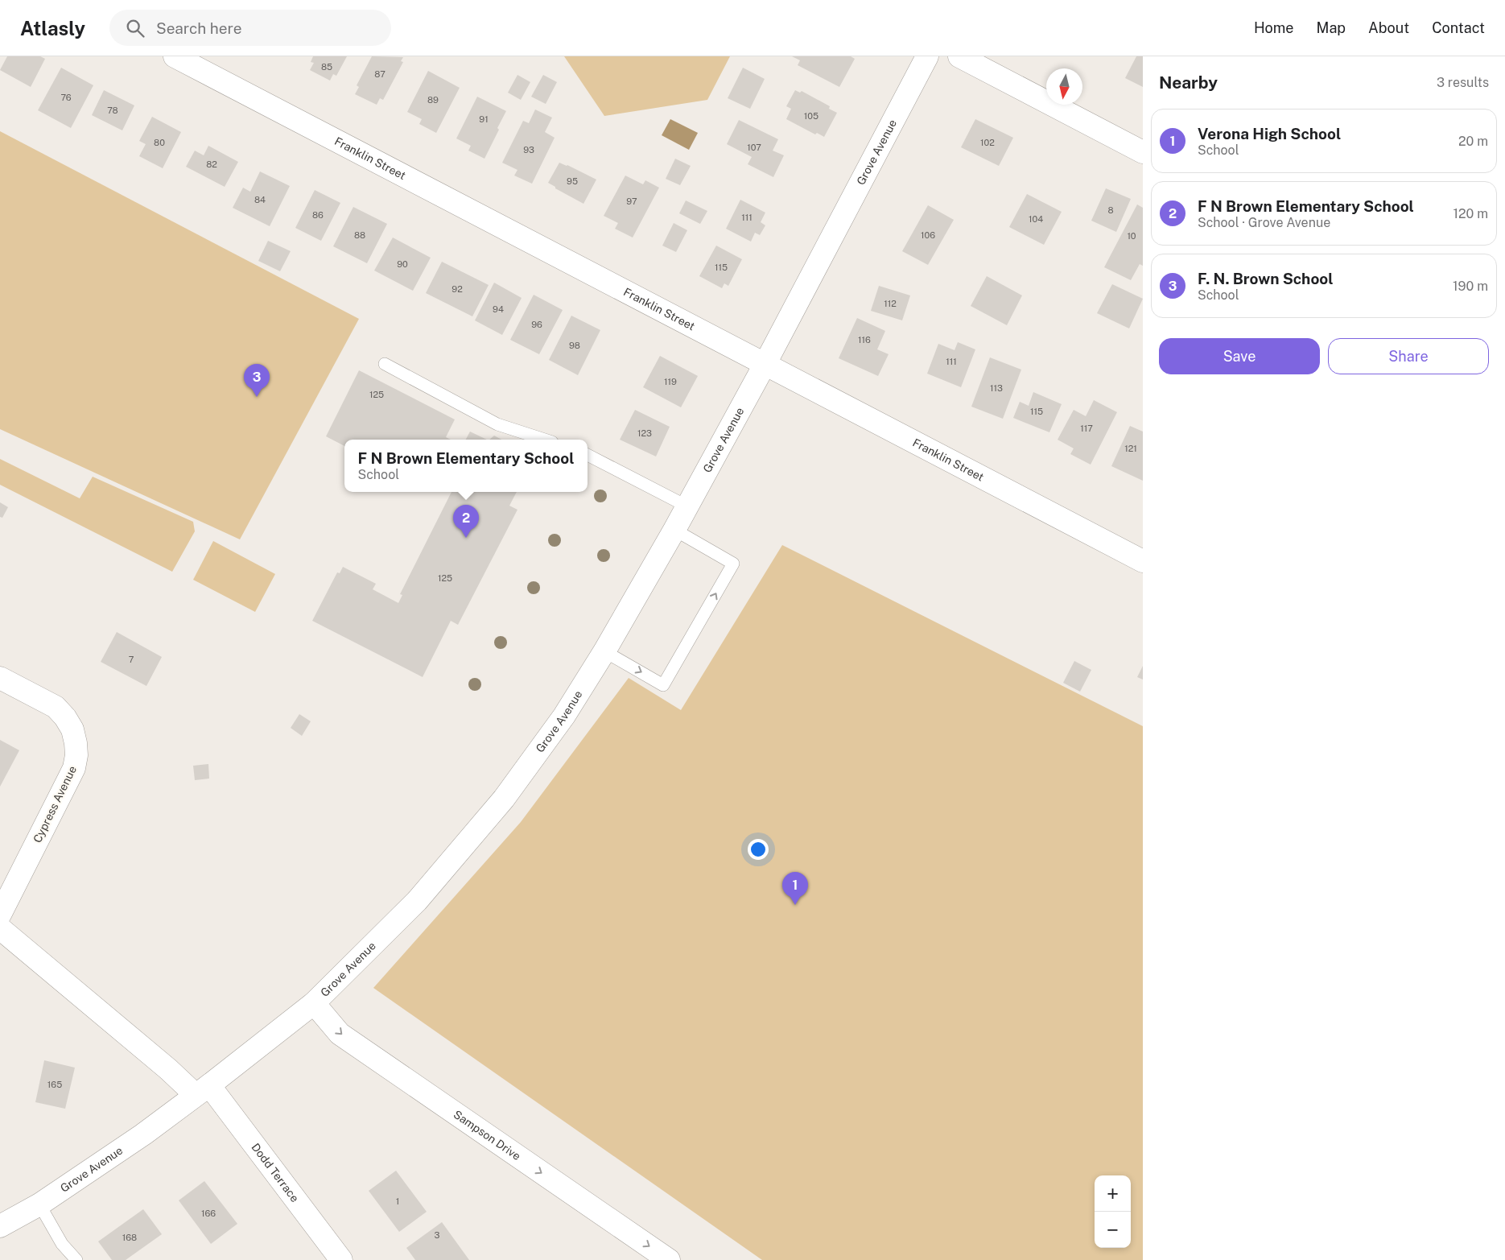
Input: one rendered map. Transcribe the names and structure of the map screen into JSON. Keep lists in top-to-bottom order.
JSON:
{
  "streets": {
    "street": [
      "Grove Avenue",
      "Franklin Street",
      "Cypress Avenue",
      "Sampson Drive",
      "Dodd Terrace"
    ]
  },
  "crossings": [
    ["Grove Avenue", "Franklin Street"],
    ["Grove Avenue", "Sampson Drive"],
    ["Grove Avenue", "Dodd Terrace"]
  ],
  "one_way": ["Sampson Drive"],
  "house_numbers": [
    "85",
    "87",
    "76",
    "89",
    "78",
    "105",
    "91",
    "80",
    "102",
    "107",
    "93",
    "82",
    "95",
    "84",
    "97",
    "8",
    "86",
    "111",
    "104",
    "88",
    "106",
    "10",
    "90",
    "115",
    "92",
    "112",
    "94",
    "96",
    "116",
    "98",
    "111",
    "119",
    "113",
    "125",
    "115",
    "117",
    "123",
    "121",
    "125",
    "7",
    "165",
    "1",
    "166",
    "3",
    "168"
  ],
  "north": "bottom",
  "page": {
    "header": "Atlasly",
    "search": "Search here",
    "nav": [
      "Home",
      "Map",
      "About",
      "Contact"
    ],
    "heading": ["Nearby", "3 results"],
    "list": [
      {
        "mark": "1",
        "name": "Verona High School",
        "note": "School",
        "value": "20 m"
      },
      {
        "mark": "2",
        "name": "F N Brown Elementary School",
        "note": "School · Grove Avenue",
        "value": "120 m"
      },
      {
        "mark": "3",
        "name": "F. N. Brown School",
        "note": "School",
        "value": "190 m"
      }
    ],
    "buttons": ["Save", "Share"],
    "pins": ["3", "2", "1"],
    "popup": ["F N Brown Elementary School", "School"],
    "map_buttons": ["+", "−"]
  }
}
